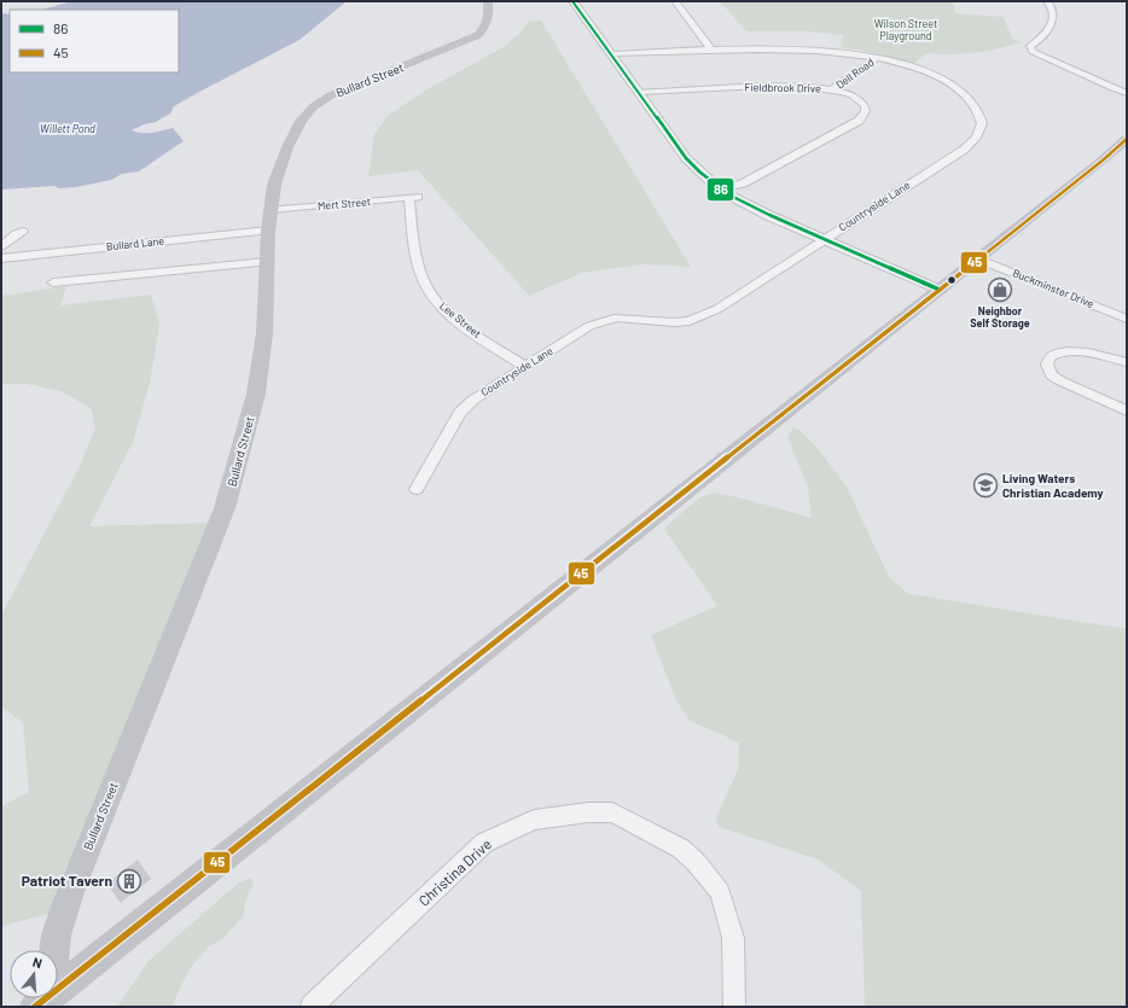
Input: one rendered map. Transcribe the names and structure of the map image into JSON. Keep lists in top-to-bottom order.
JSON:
{
  "streets": {
    "main road": ["Bullard Street"],
    "street": [
      "Dell Road",
      "Fieldbrook Drive",
      "Mert Street",
      "Countryside Lane",
      "Bullard Lane",
      "Buckminster Drive",
      "Lee Street",
      "Christina Drive"
    ]
  },
  "crossings": [
    ["Dell Road", "Fieldbrook Drive"],
    ["Dell Road", "Countryside Lane"],
    ["Bullard Street", "Mert Street"],
    ["Bullard Street", "Bullard Lane"],
    ["Mert Street", "Lee Street"],
    ["Countryside Lane", "Lee Street"]
  ],
  "water": ["Willett Pond"],
  "parks": ["Wilson Street Playground"],
  "places": {
    "shop": ["Neighbor Self Storage"],
    "school or university": ["Living Waters Christian Academy"],
    "building": ["Patriot Tavern"]
  },
  "lines": ["transit line 86", "transit line 45"],
  "legend": ["86", "45"],
  "north": "top"
}
